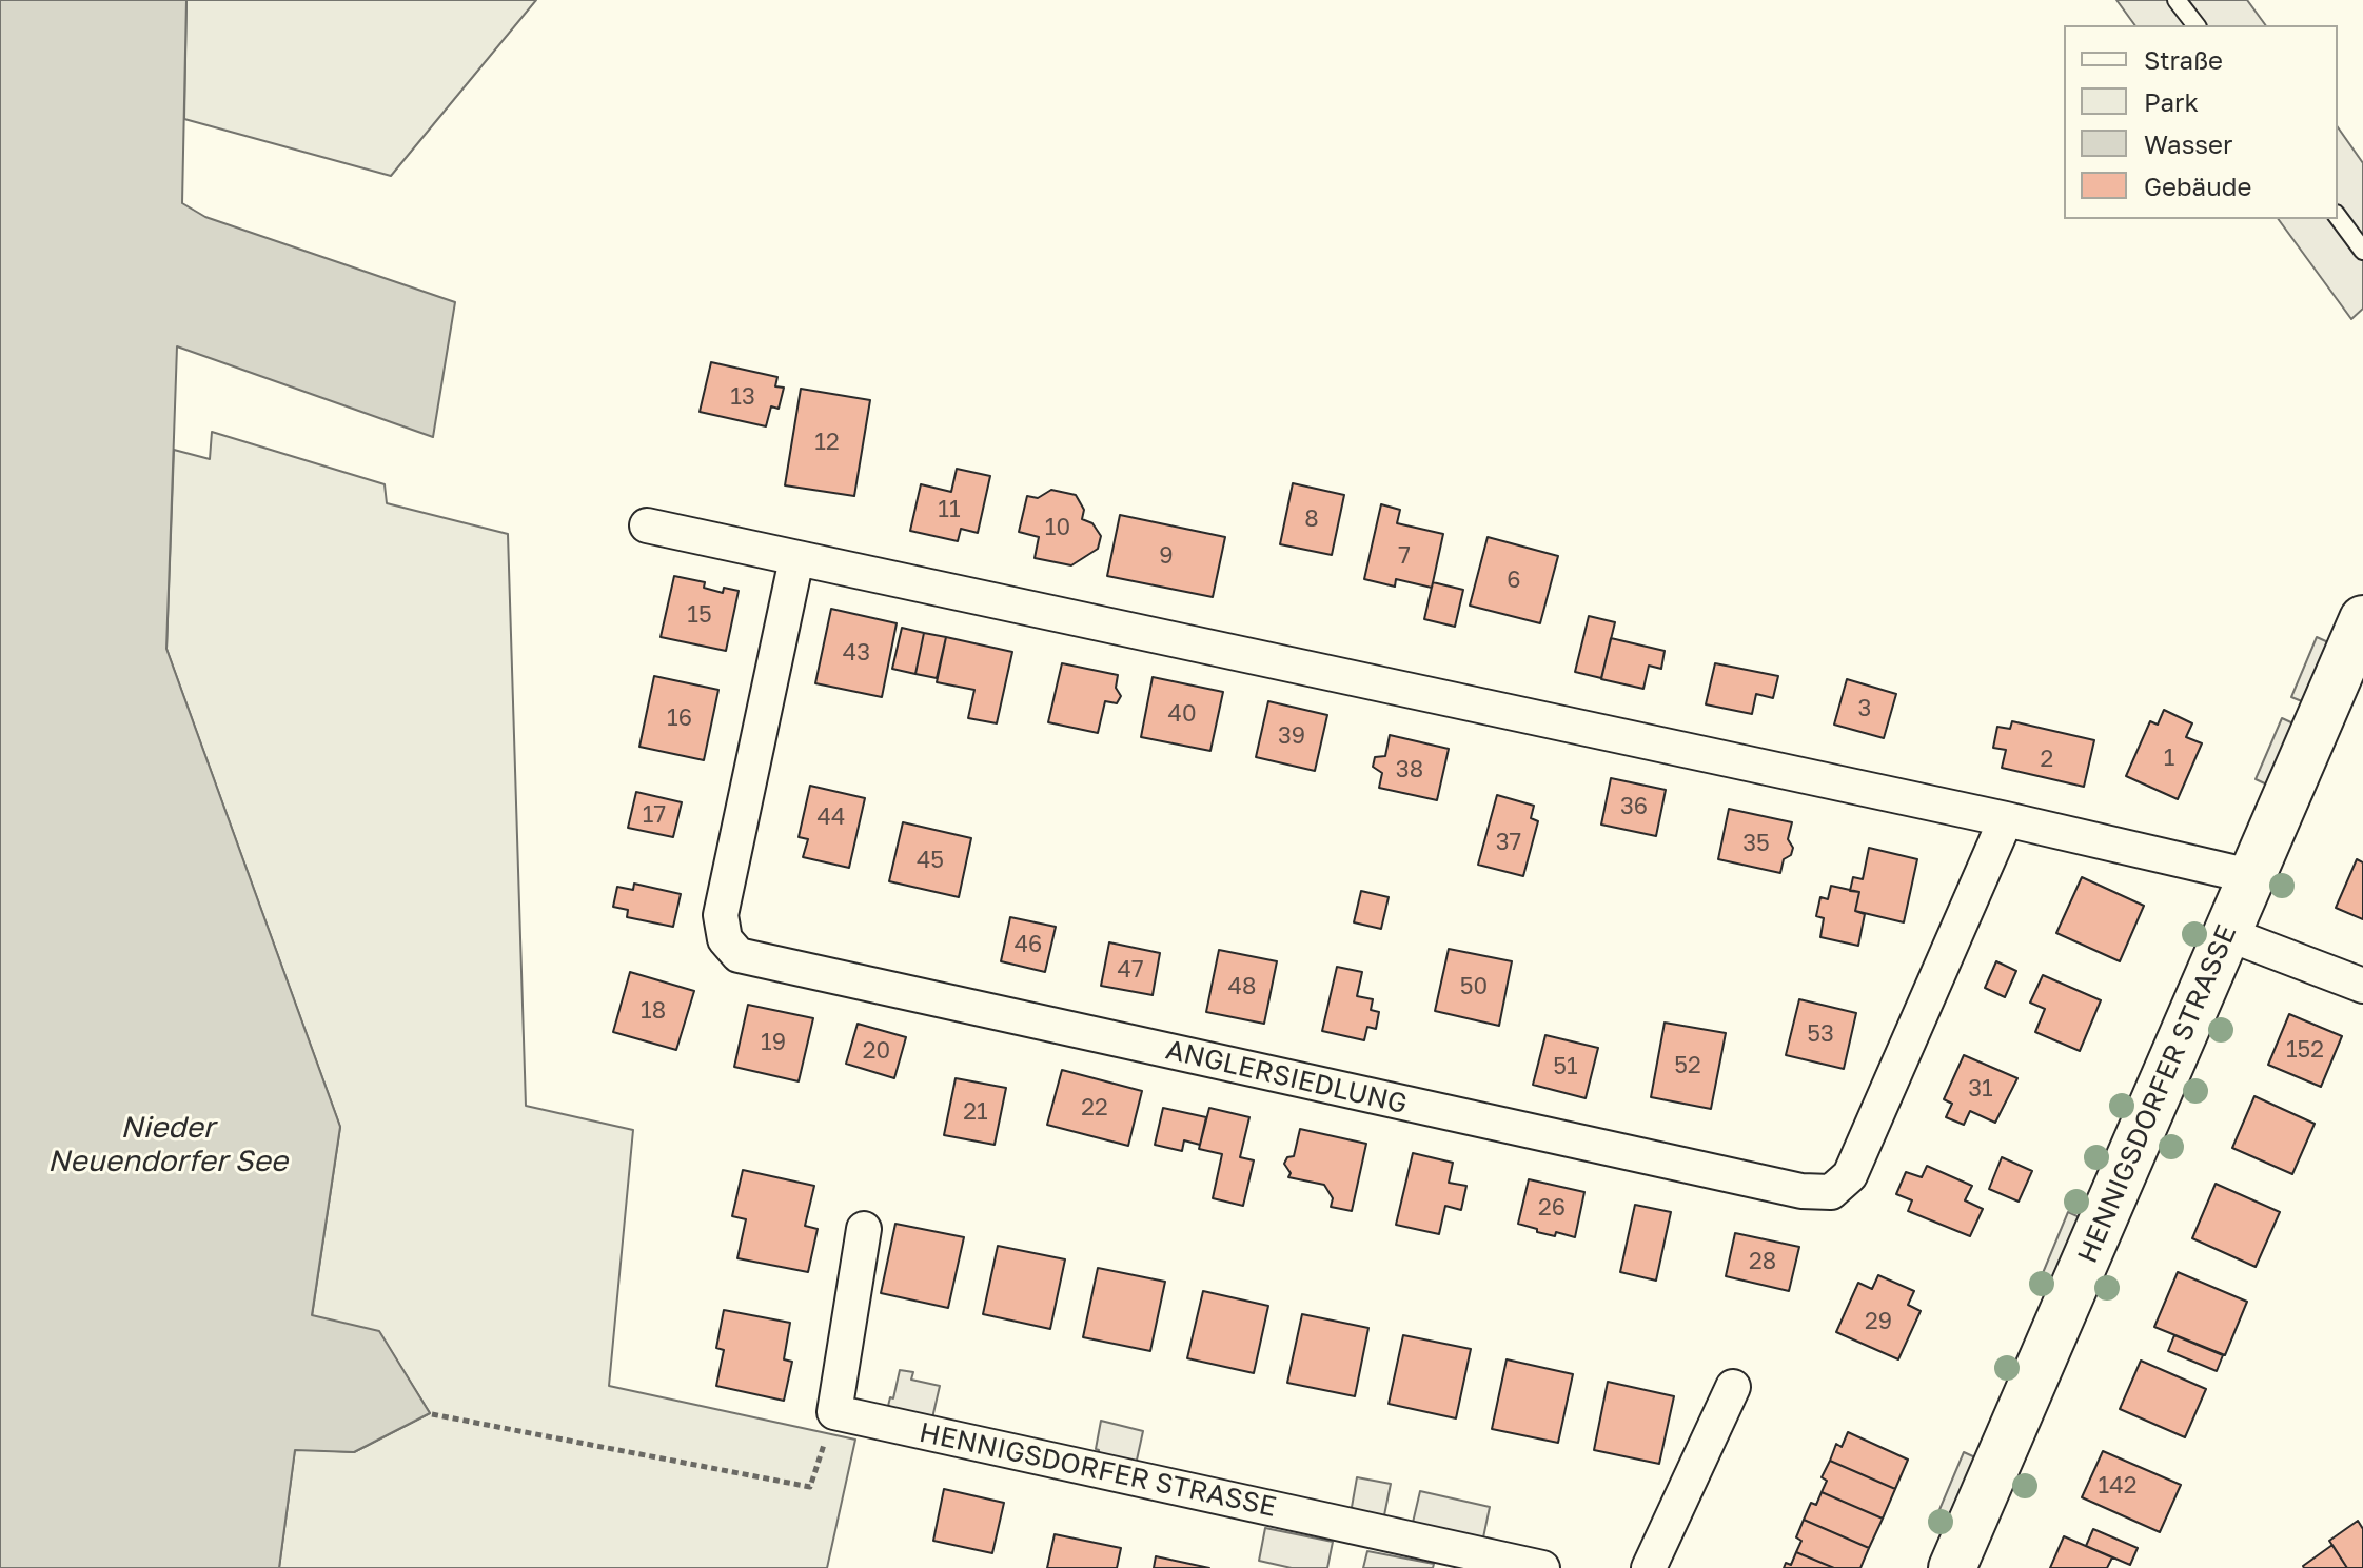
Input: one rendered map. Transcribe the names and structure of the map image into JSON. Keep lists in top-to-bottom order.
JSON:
{
  "streets": {
    "main road": ["HENNIGSDORFER STRASSE"],
    "street": ["ANGLERSIEDLUNG"]
  },
  "water": ["Nieder Neuendorfer See"],
  "house_numbers": [
    "13",
    "12",
    "11",
    "8",
    "10",
    "9",
    "7",
    "6",
    "15",
    "43",
    "3",
    "40",
    "16",
    "39",
    "1",
    "2",
    "38",
    "36",
    "17",
    "44",
    "37",
    "35",
    "45",
    "46",
    "47",
    "48",
    "50",
    "18",
    "53",
    "19",
    "152",
    "20",
    "52",
    "51",
    "31",
    "22",
    "21",
    "26",
    "28",
    "29",
    "142"
  ],
  "legend": [
    "Straße",
    "Park",
    "Wasser",
    "Gebäude"
  ]
}
